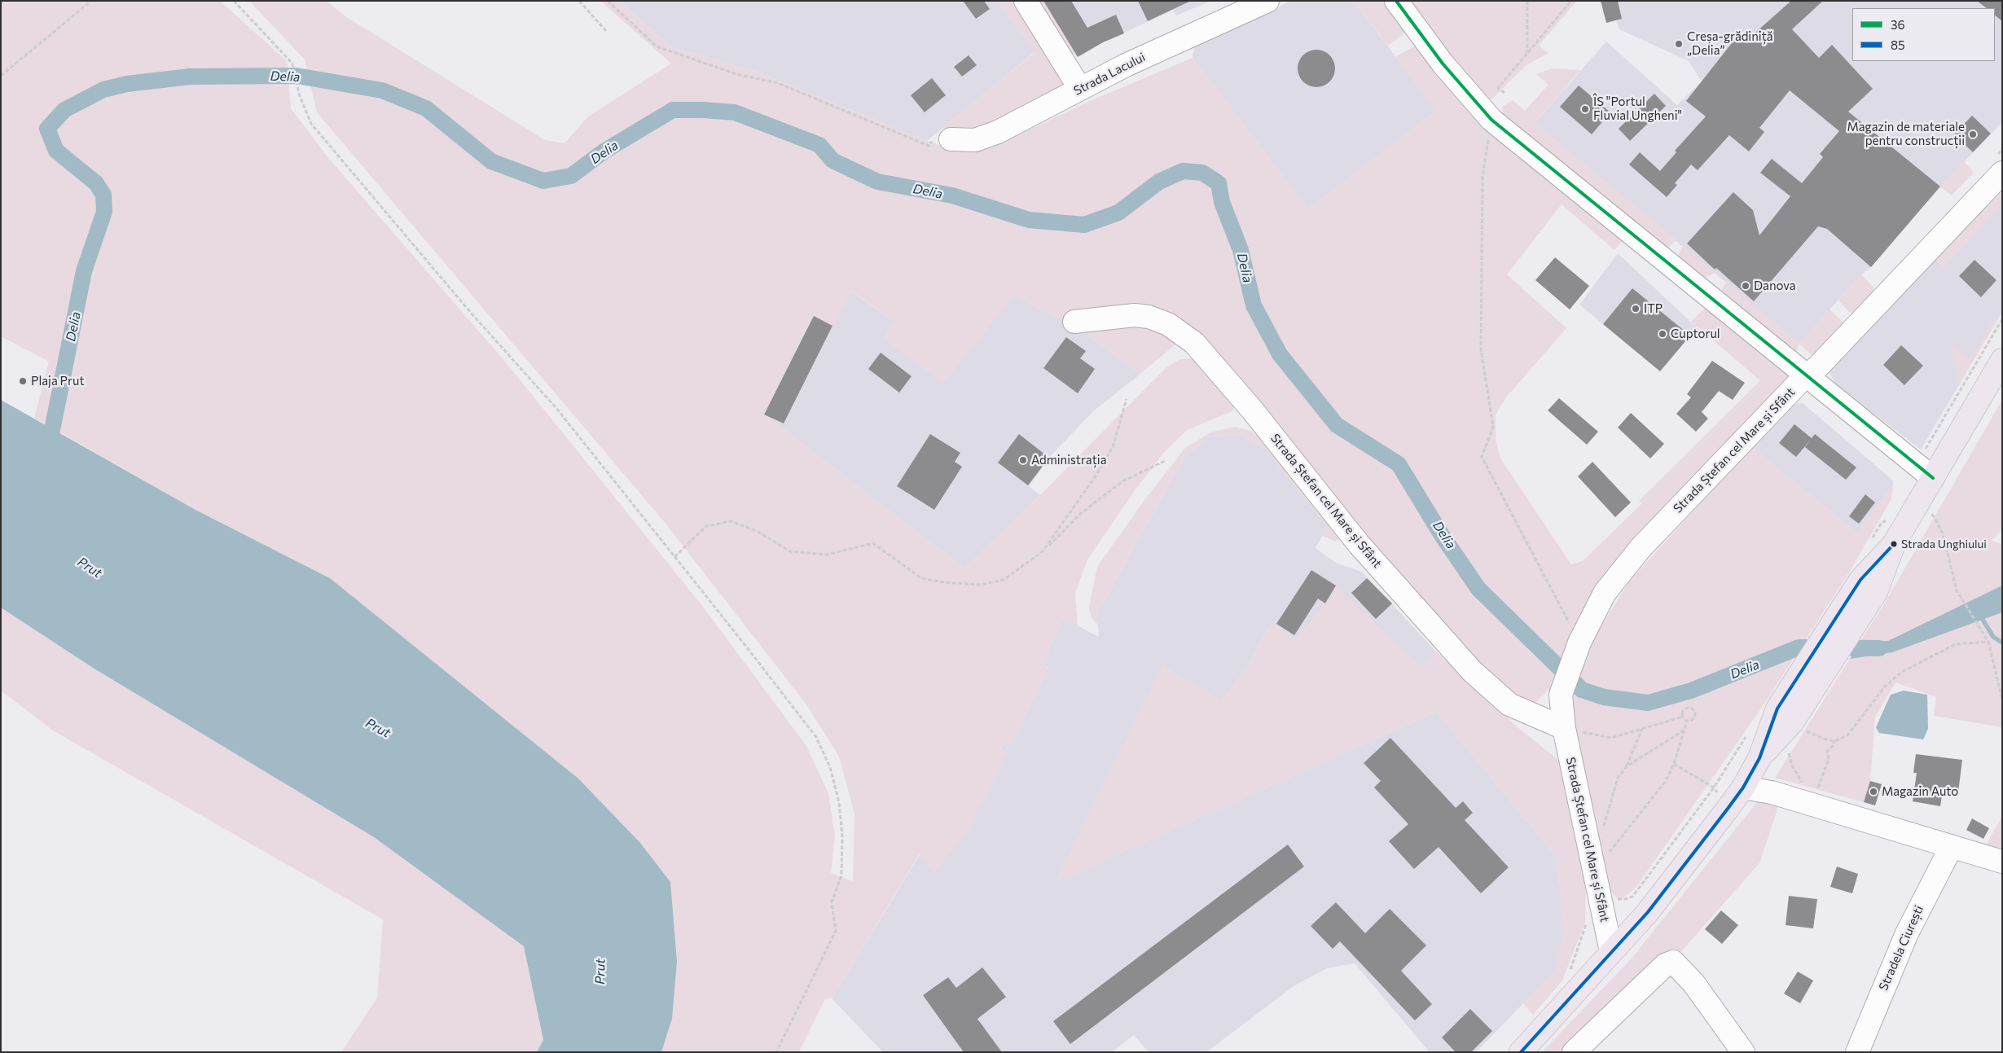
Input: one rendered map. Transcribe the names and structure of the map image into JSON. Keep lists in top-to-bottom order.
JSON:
{
  "streets": {
    "street": ["Strada Lacului", "Strada Ștefan cel Mare și Sfânt", "Stradela Ciurești"]
  },
  "water": ["Delia", "Prut"],
  "places": [
    "Creșa-grădiniță „Delia”",
    "ÎS \"Portul Fluvial Ungheni\"",
    "Magazin de materiale pentru construcții",
    "Danova",
    "ITP",
    "Cuptorul",
    "Plaja Prut",
    "Administrația",
    "Strada Unghiului",
    "Magazin Auto"
  ],
  "lines": ["transit line 36", "transit line 85"],
  "legend": ["36", "85"]
}
